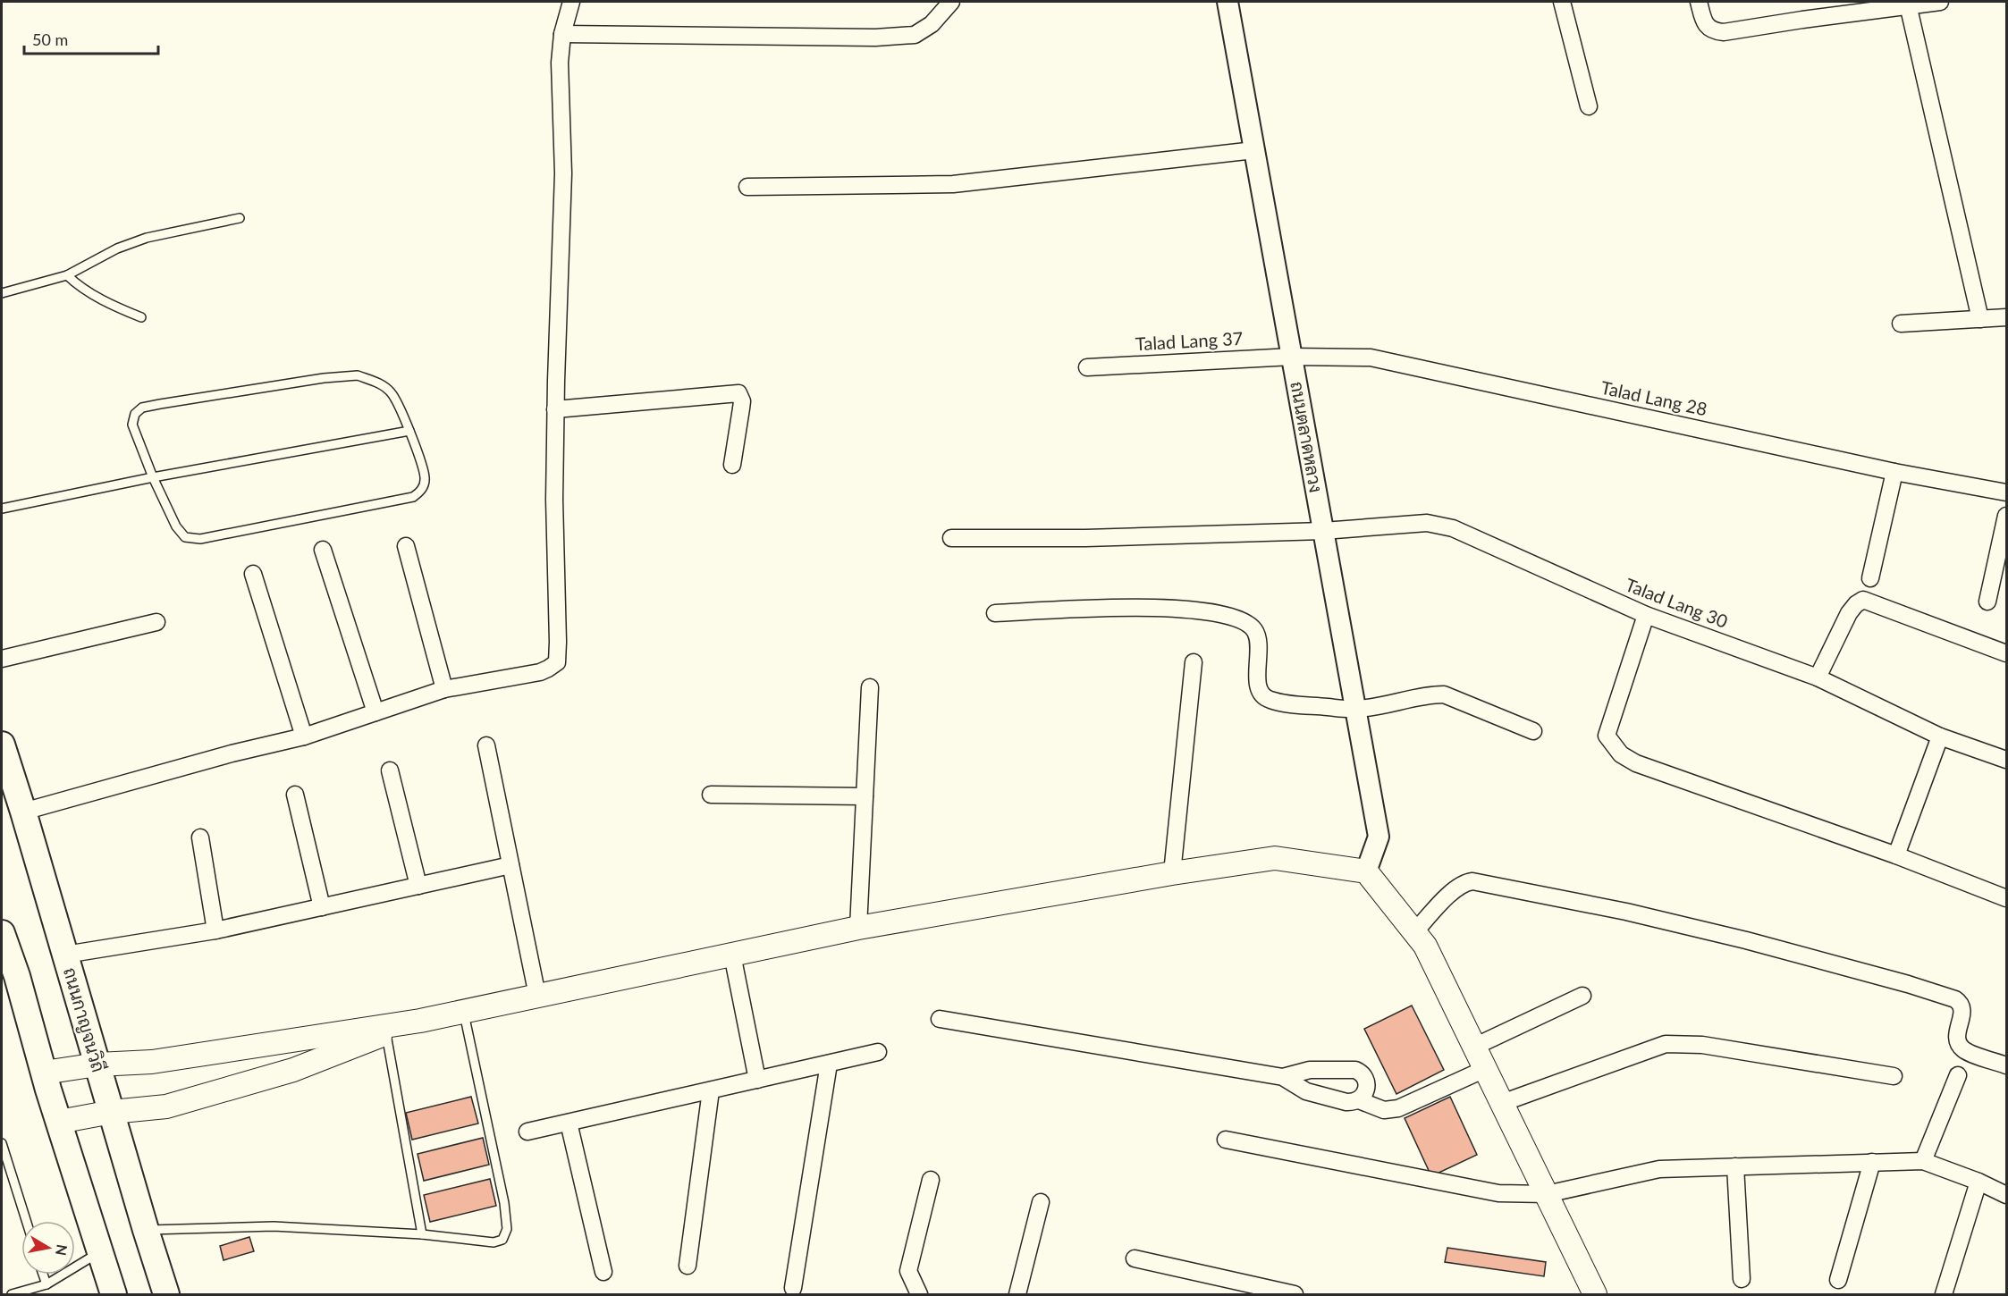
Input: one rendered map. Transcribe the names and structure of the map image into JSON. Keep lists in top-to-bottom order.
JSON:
{
  "streets": {
    "main road": ["ถนนกาญจนวิถี"],
    "street": [
      "Talad Lang 37",
      "Talad Lang 28",
      "ถนนตลาดหลวง",
      "Talad Lang 30"
    ]
  },
  "crossings": [
    ["Talad Lang 37", "Talad Lang 28"],
    ["Talad Lang 37", "ถนนตลาดหลวง"],
    ["Talad Lang 28", "ถนนตลาดหลวง"],
    ["ถนนตลาดหลวง", "Talad Lang 30"]
  ],
  "scale_bar": "50 m",
  "north": "right"
}
